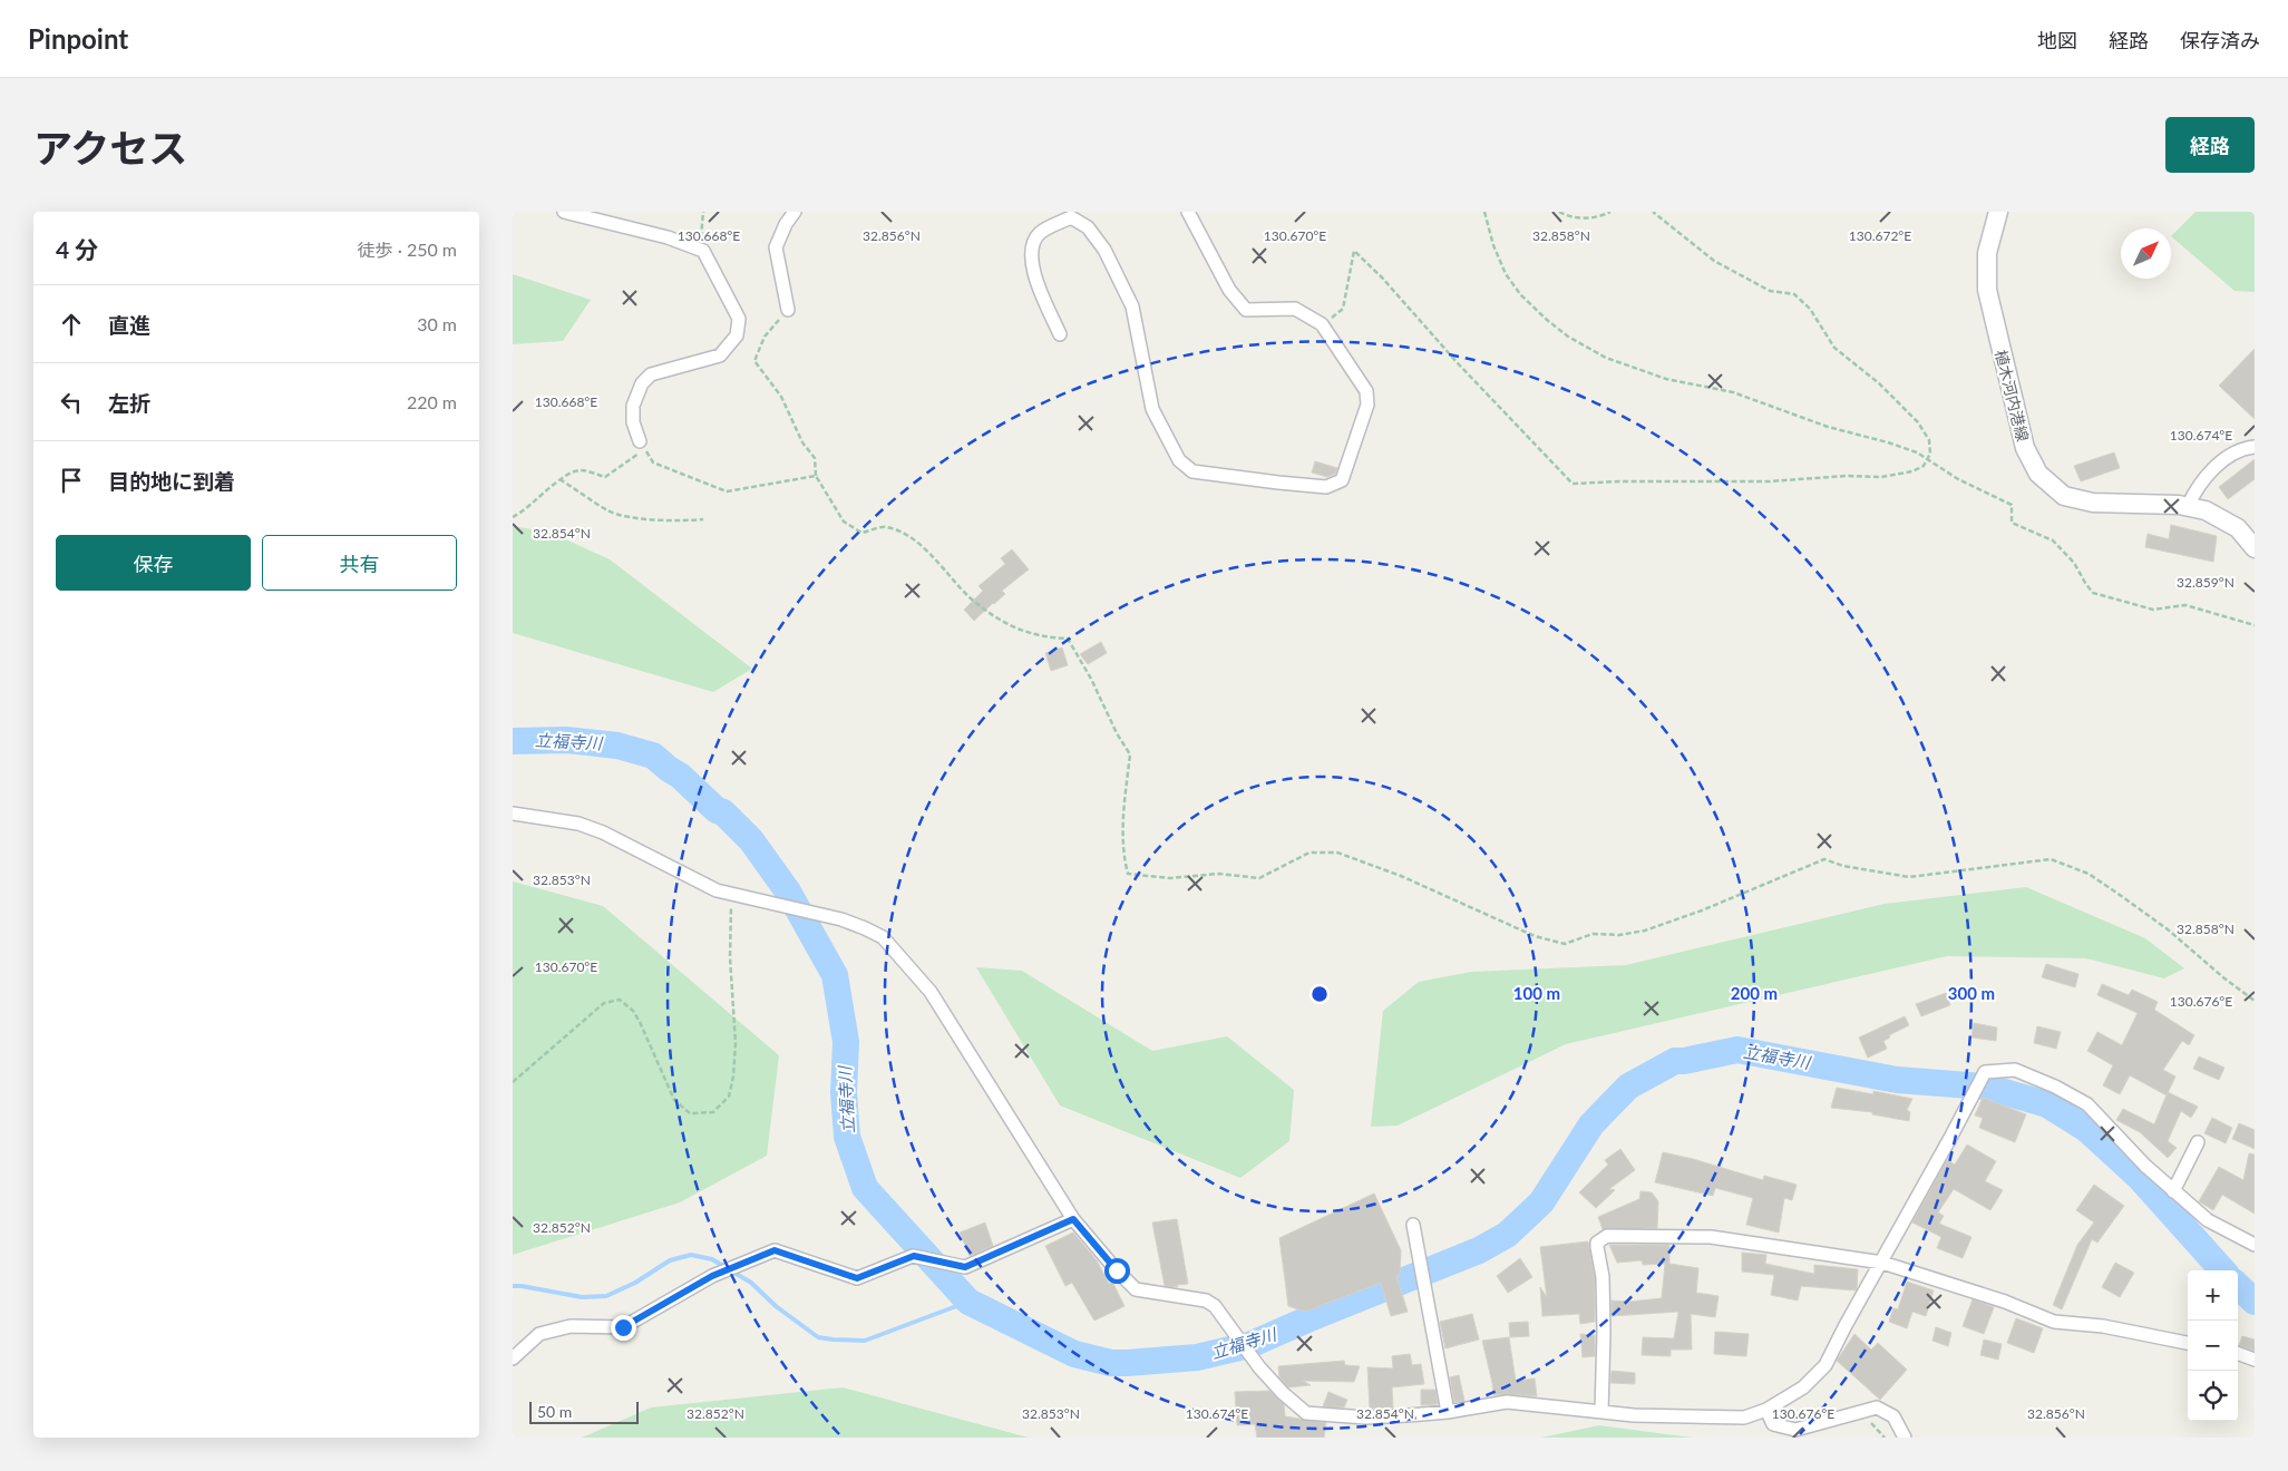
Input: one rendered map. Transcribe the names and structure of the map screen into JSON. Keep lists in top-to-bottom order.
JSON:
{
  "streets": {
    "main road": ["植木河内港線"]
  },
  "water": ["立福寺川"],
  "scale_bar": "50 m",
  "north": "top right",
  "page": {
    "header": "Pinpoint",
    "nav": ["地図", "経路", "保存済み"],
    "title": "アクセス",
    "buttons": [
      "経路",
      ["保存", "共有"]
    ],
    "heading": ["4 分", "徒歩 · 250 m"],
    "list": [
      ["直進", "30 m"],
      ["左折", "220 m"],
      "目的地に到着"
    ],
    "map_buttons": ["+", "−"],
    "scale": "50 m"
  },
  "coordinates": [
    "130.668°E",
    "130.670°E",
    "130.672°E",
    "32.856°N",
    "32.858°N",
    "130.674°E",
    "32.854°N",
    "32.859°N",
    "32.853°N",
    "130.676°E",
    "32.852°N"
  ],
  "rings": ["100 m", "200 m", "300 m"]
}
